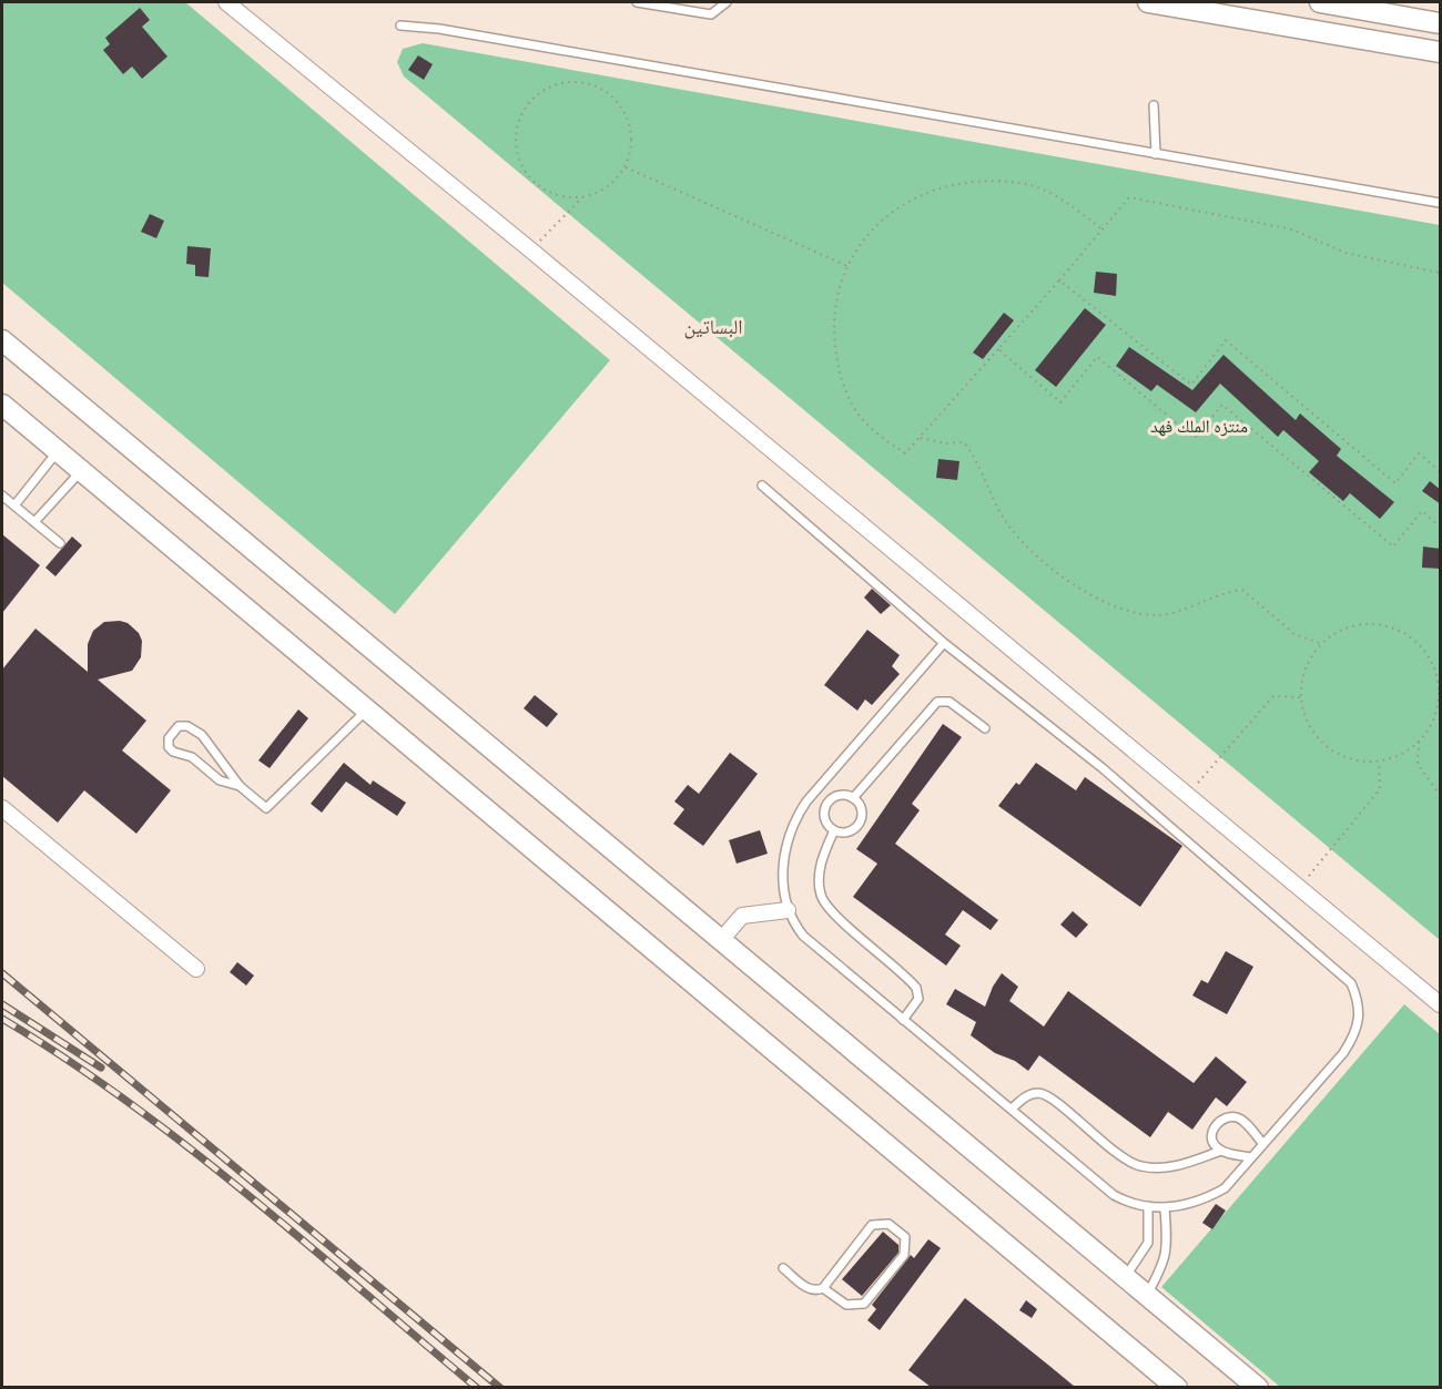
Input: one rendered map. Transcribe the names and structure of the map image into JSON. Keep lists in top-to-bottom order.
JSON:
{
  "districts": ["البساتين"],
  "parks": ["منتزه الملك فهد"]
}
